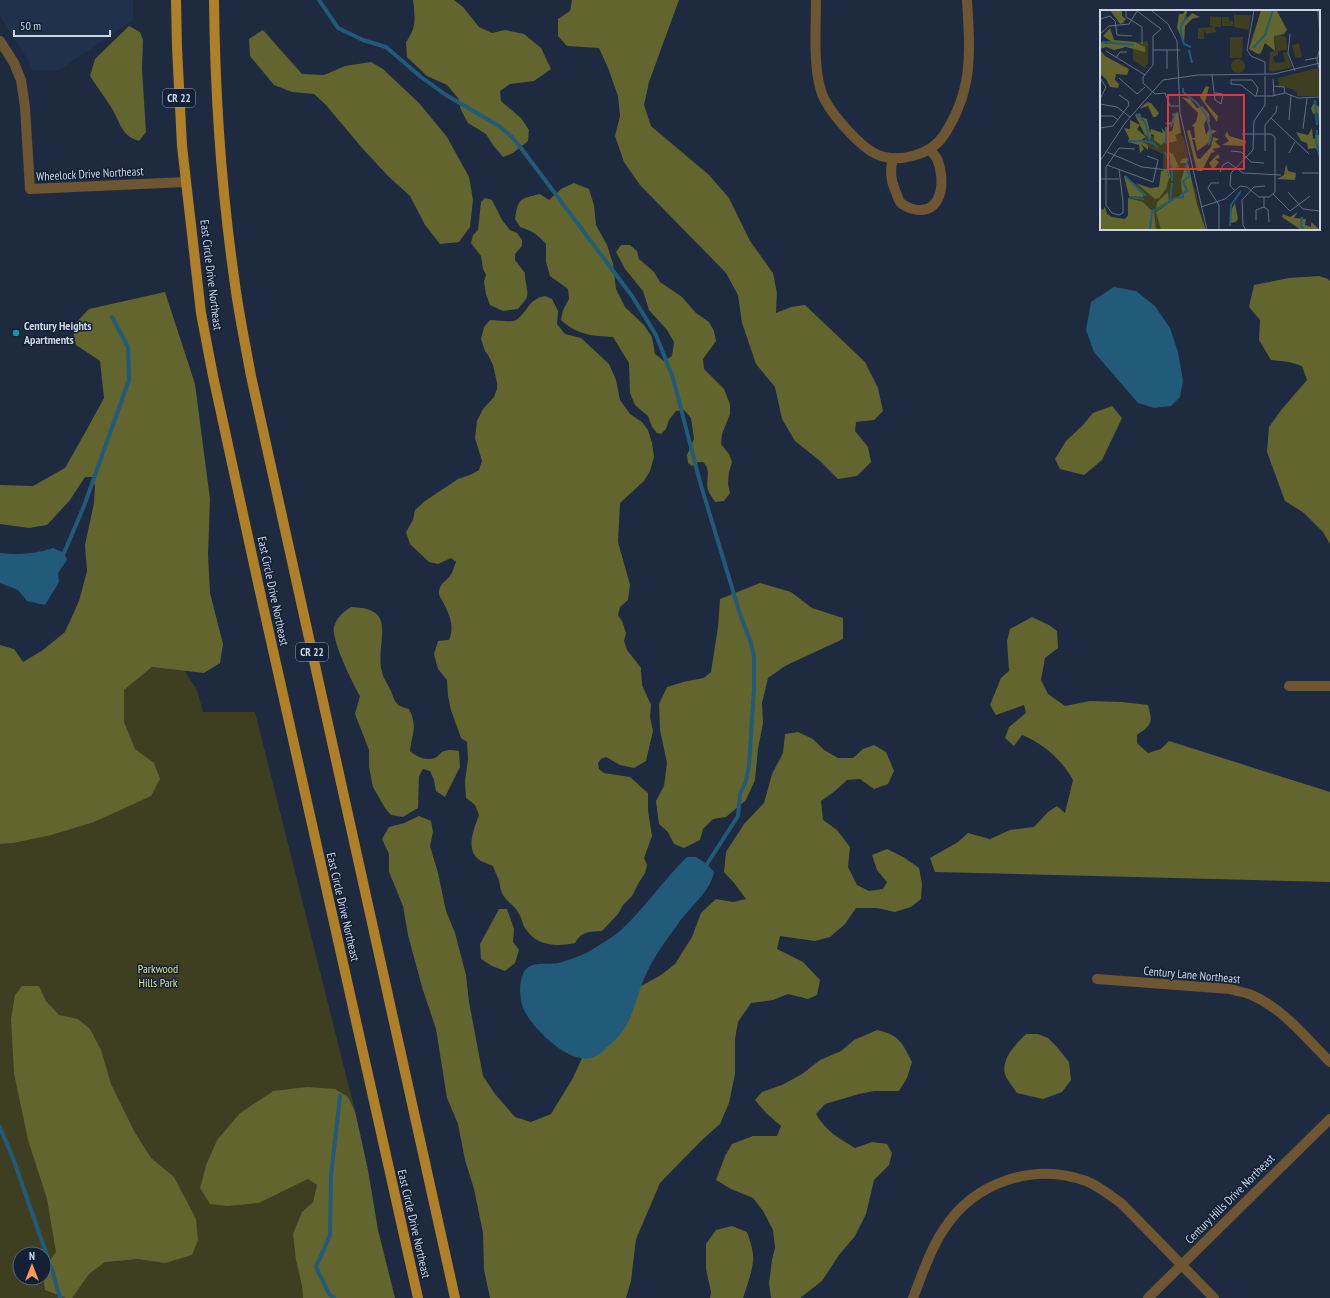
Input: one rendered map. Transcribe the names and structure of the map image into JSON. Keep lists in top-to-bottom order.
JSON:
{
  "streets": {
    "main road": ["CR 22", "East Circle Drive Northeast"],
    "street": ["Wheelock Drive Northeast", "Century Lane Northeast", "Century Hills Drive Northeast"]
  },
  "crossings": [
    ["Wheelock Drive Northeast", "East Circle Drive Northeast"]
  ],
  "parks": ["Parkwood Hills Park"],
  "places": ["Century Heights Apartments"],
  "scale_bar": "50 m",
  "north": "top"
}
